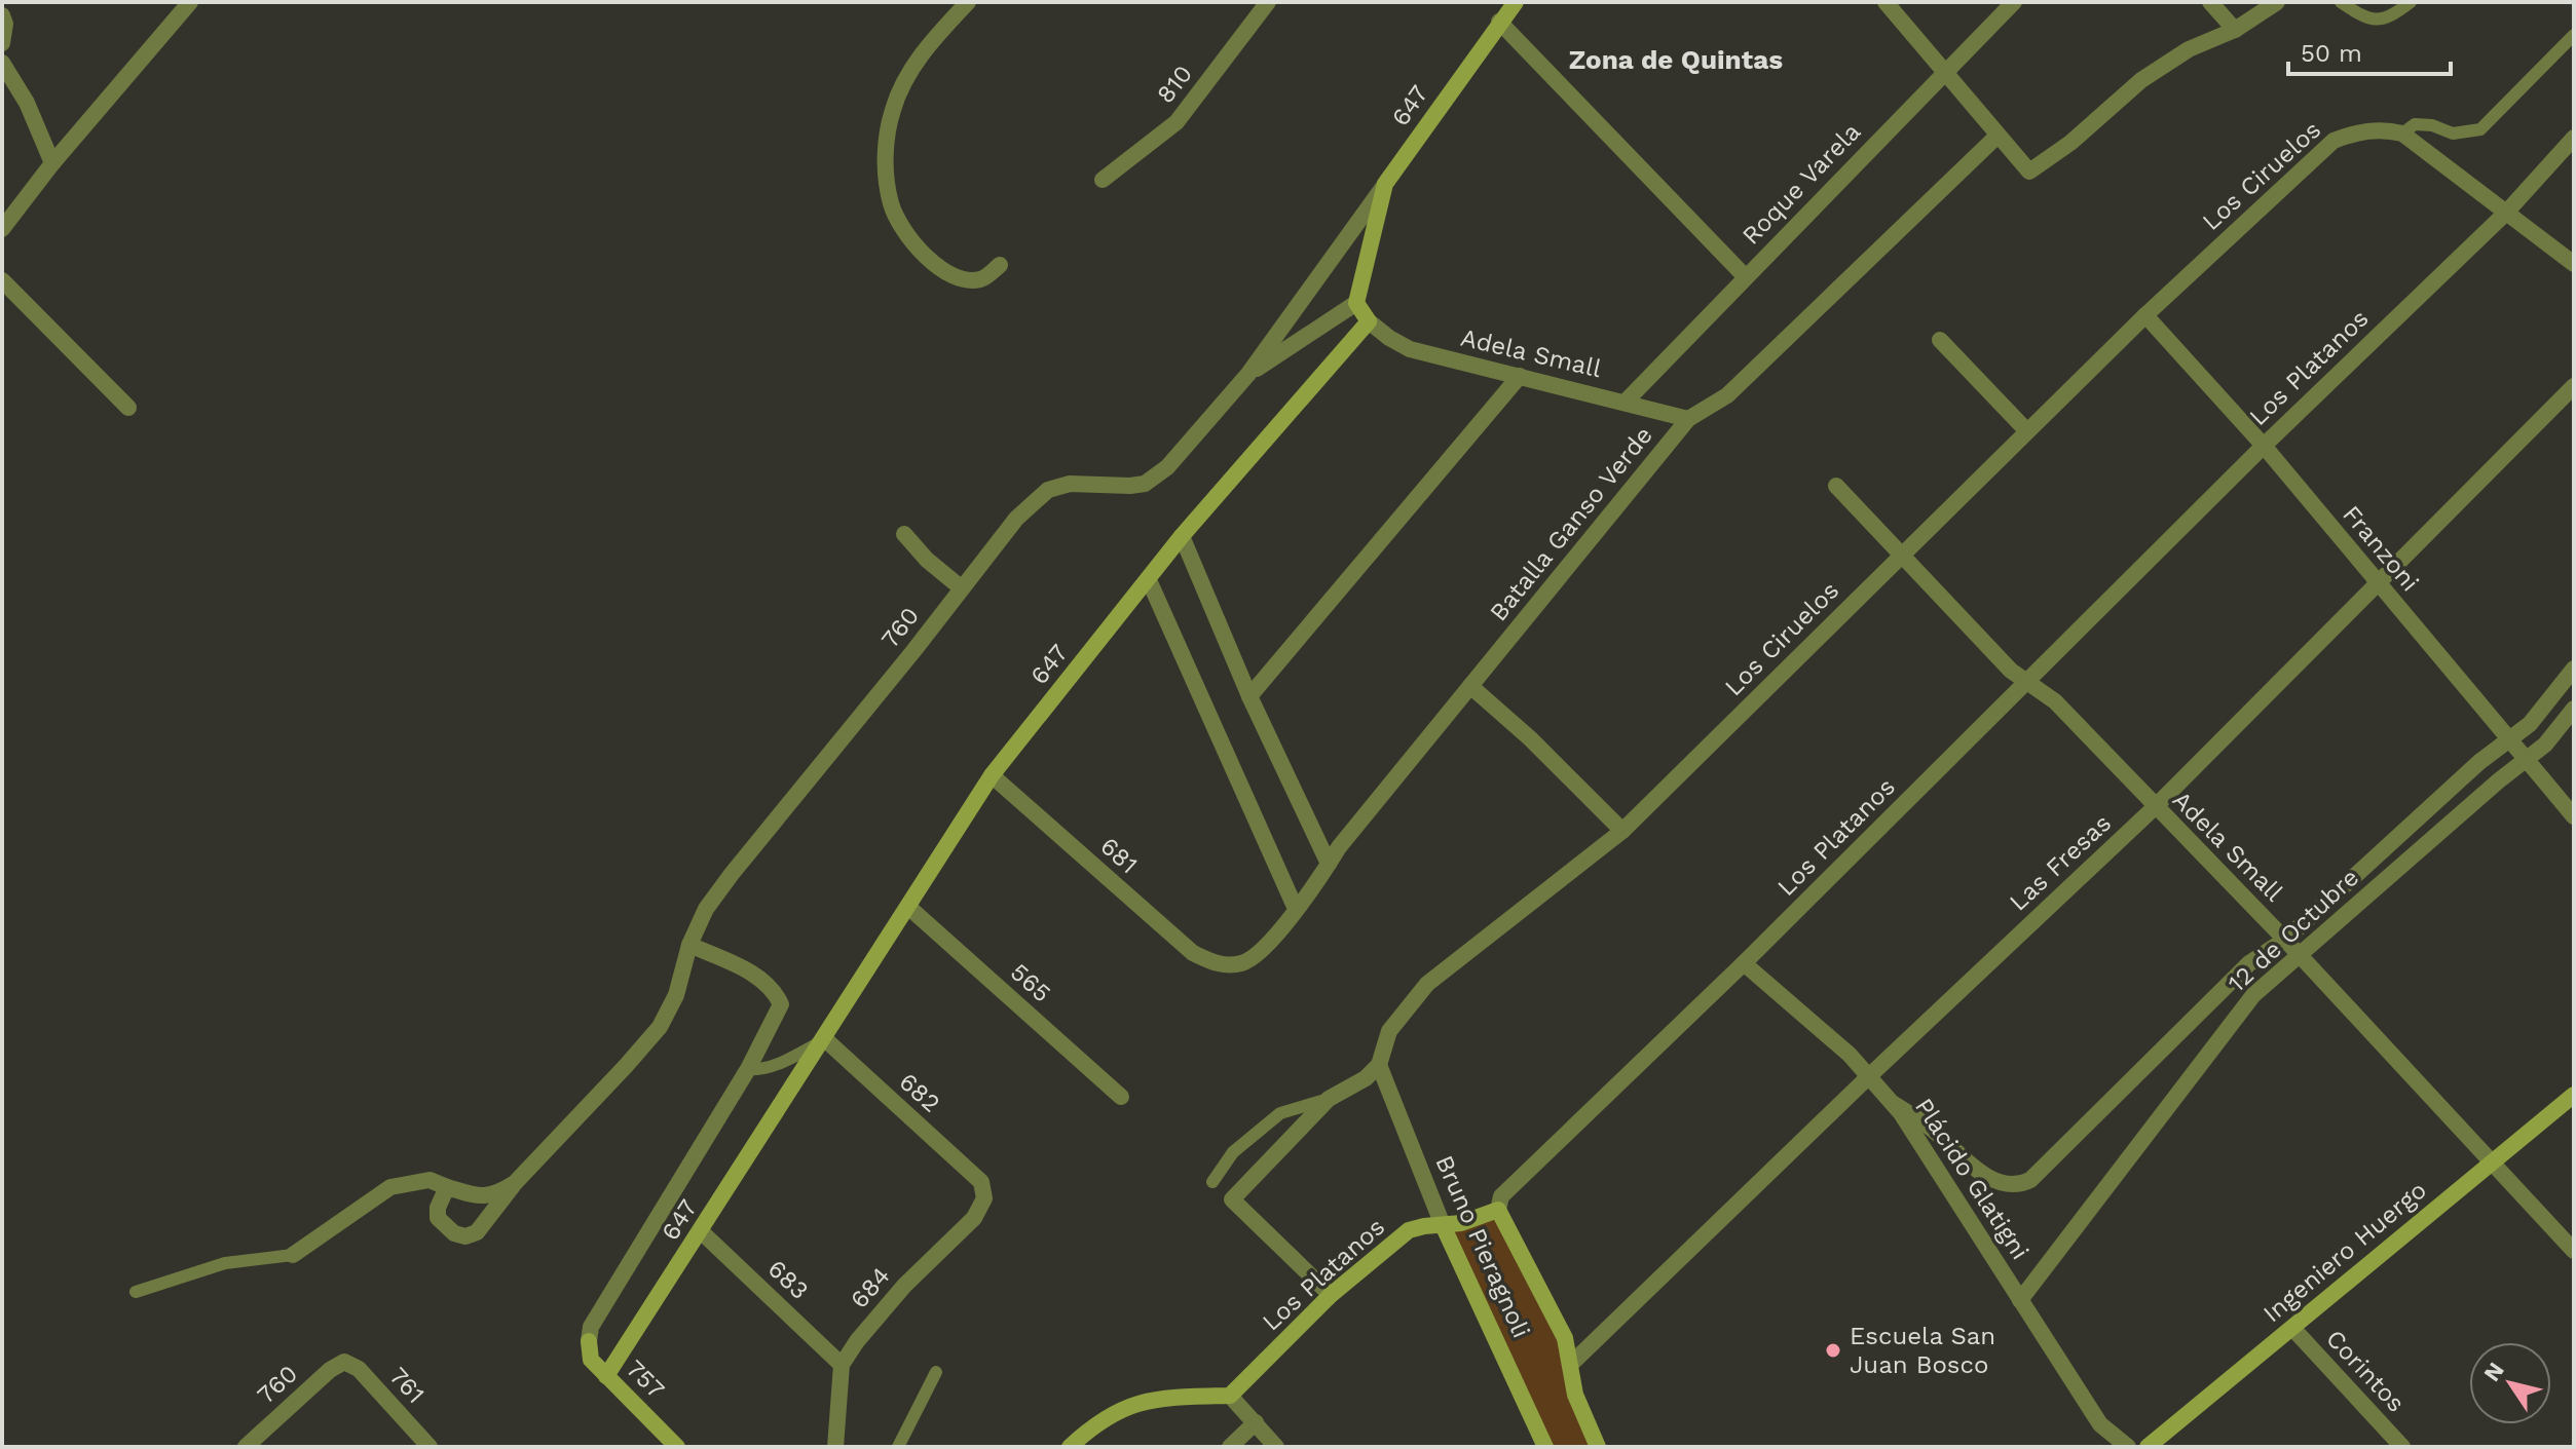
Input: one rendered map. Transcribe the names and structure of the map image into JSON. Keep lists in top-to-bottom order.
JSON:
{
  "streets": {
    "street": [
      "810",
      "647",
      "Los Ciruelos",
      "Roque Varela",
      "Adela Small",
      "Los Platanos",
      "Batalla Ganso Verde",
      "Franzoni",
      "760",
      "681",
      "Las Fresas",
      "12 de Octubre",
      "565",
      "682",
      "Plácido Glatigni",
      "Bruno Pieragnoli",
      "Ingeniero Huergo",
      "683",
      "684",
      "Corintos",
      "757",
      "761"
    ]
  },
  "crossings": [
    ["647", "Adela Small"],
    ["647", "760"],
    ["647", "681"],
    ["647", "565"],
    ["647", "682"],
    ["647", "683"],
    ["647", "757"],
    ["Los Ciruelos", "Adela Small"],
    ["Los Ciruelos", "Franzoni"],
    ["Los Ciruelos", "Bruno Pieragnoli"],
    ["Roque Varela", "Adela Small"],
    ["Adela Small", "Los Platanos"],
    ["Adela Small", "Batalla Ganso Verde"],
    ["Adela Small", "Las Fresas"],
    ["Adela Small", "12 de Octubre"],
    ["Adela Small", "Ingeniero Huergo"],
    ["Los Platanos", "Franzoni"],
    ["Los Platanos", "Plácido Glatigni"],
    ["Los Platanos", "Bruno Pieragnoli"],
    ["Batalla Ganso Verde", "681"],
    ["Franzoni", "Las Fresas"],
    ["Franzoni", "12 de Octubre"],
    ["760", "761"],
    ["Las Fresas", "Plácido Glatigni"],
    ["Las Fresas", "Bruno Pieragnoli"],
    ["12 de Octubre", "Plácido Glatigni"],
    ["682", "684"],
    ["Ingeniero Huergo", "Corintos"],
    ["683", "684"]
  ],
  "districts": ["Zona de Quintas"],
  "places": ["Escuela San Juan Bosco"],
  "scale_bar": "50 m",
  "north": "top left"
}
